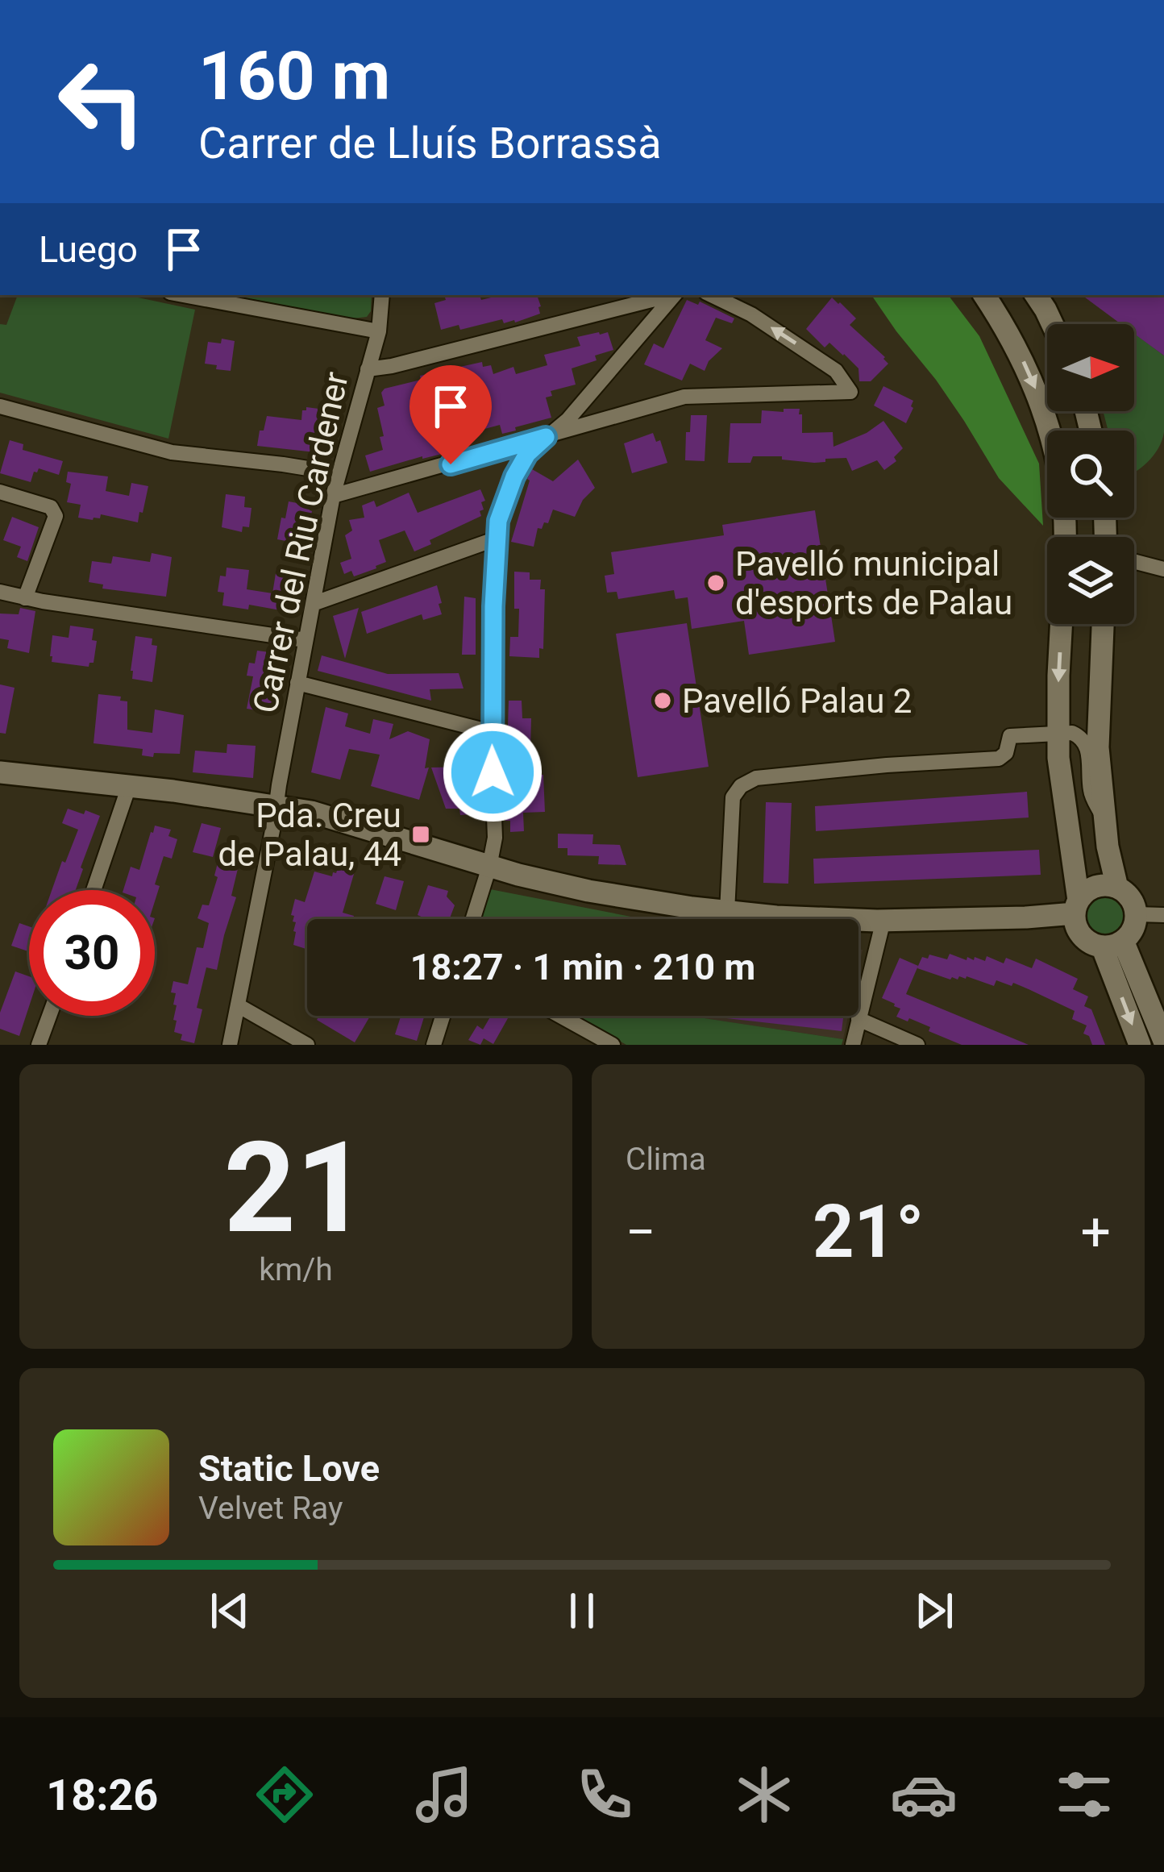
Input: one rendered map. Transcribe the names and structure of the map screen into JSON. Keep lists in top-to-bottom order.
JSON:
{
  "streets": {
    "street": ["Carrer del Riu Cardener"]
  },
  "places": {
    "other": ["Pavelló municipal d'esports de Palau", "Pavelló Palau 2"],
    "transit": ["Pda. Creu de Palau, 44"]
  },
  "north": "right",
  "page": {
    "turn": ["160 m", "Carrer de Lluís Borrassà"],
    "then": "Luego",
    "limit": "30",
    "trip": "18:27 · 1 min · 210 m",
    "tile": [
      ["21", "km/h"],
      "Clima"
    ],
    "heat": ["−", "21°", "+"],
    "song": ["Static Love", "Velvet Ray"],
    "tabs": "18:26"
  }
}
